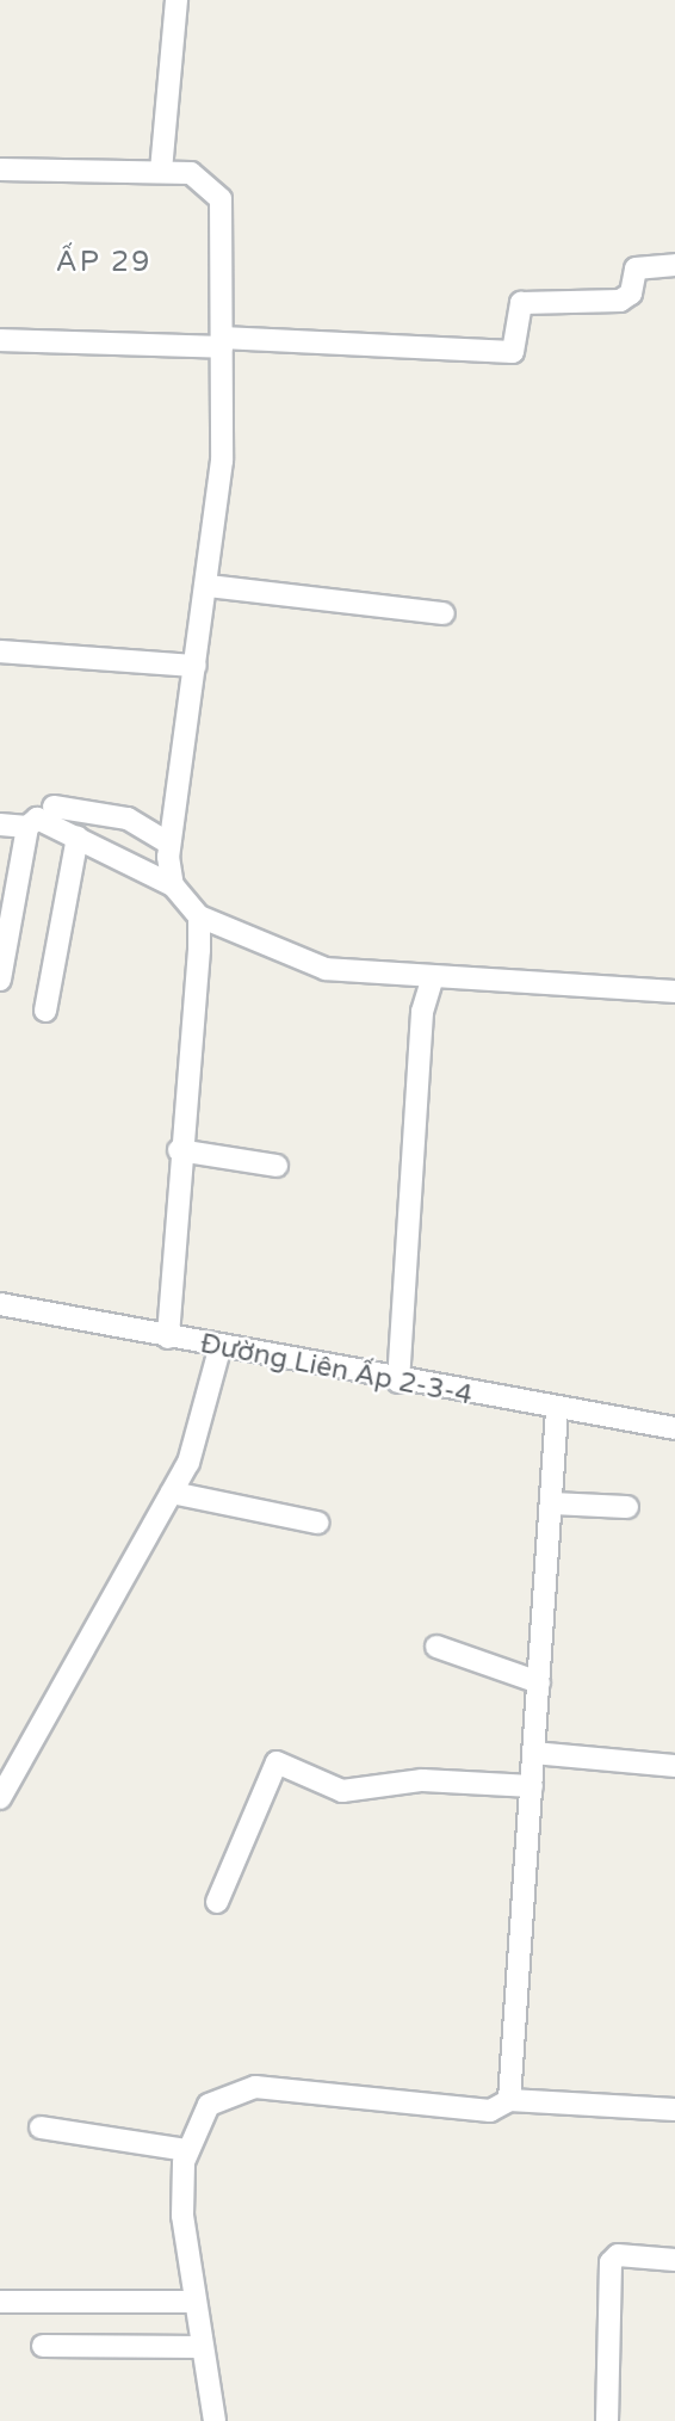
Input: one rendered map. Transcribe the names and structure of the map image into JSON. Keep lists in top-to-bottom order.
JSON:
{
  "streets": {
    "street": ["Đường Liên Ấp 2-3-4"]
  },
  "districts": ["ẤP 29"]
}
